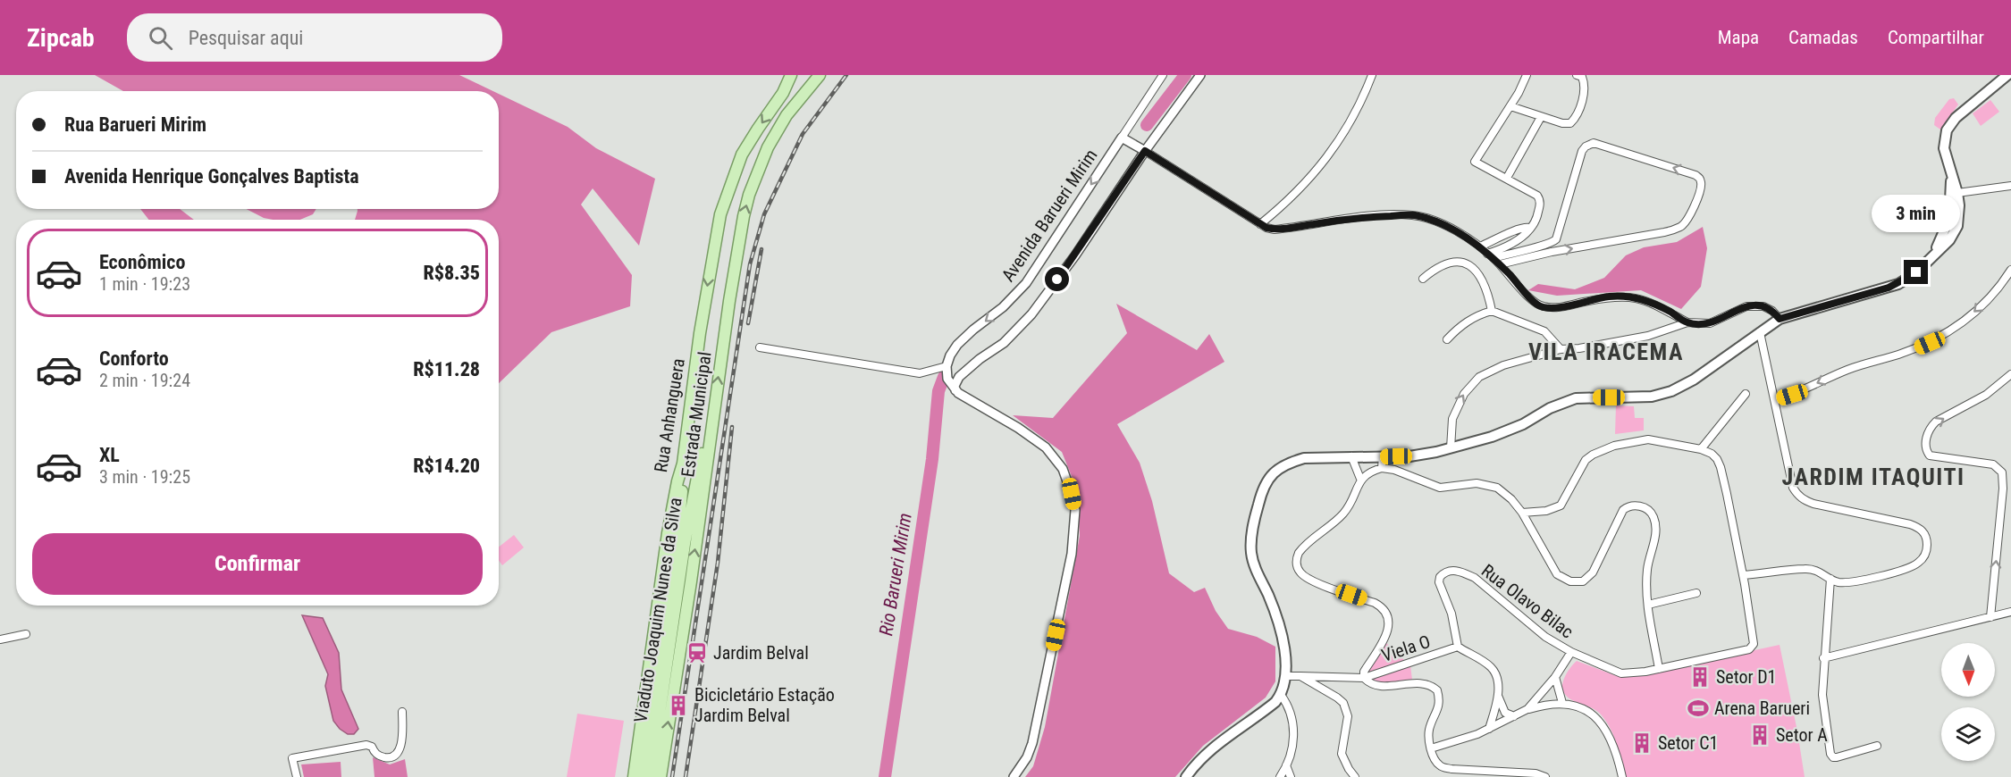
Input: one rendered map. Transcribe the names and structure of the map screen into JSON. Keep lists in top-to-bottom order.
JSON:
{
  "streets": {
    "main road": ["Estrada Municipal", "Rua Anhanguera", "Viaduto Joaquim Nunes da Silva"],
    "street": ["Avenida Barueri Mirim", "Rua Olavo Bilac", "Viela O"]
  },
  "crossings": [
    ["Estrada Municipal", "Viaduto Joaquim Nunes da Silva"],
    ["Rua Anhanguera", "Viaduto Joaquim Nunes da Silva"],
    ["Rua Olavo Bilac", "Viela O"]
  ],
  "one_way": ["Estrada Municipal", "Rua Anhanguera"],
  "districts": ["VILA IRACEMA", "JARDIM ITAQUITI"],
  "water": ["Rio Barueri Mirim"],
  "places": {
    "station": ["Jardim Belval"],
    "building": [
      "Setor D1",
      "Bicicletário Estação Jardim Belval",
      "Setor A",
      "Setor C1"
    ],
    "sports": ["Arena Barueri"]
  },
  "north": "bottom",
  "page": {
    "header": "Zipcab",
    "search": "Pesquisar aqui",
    "nav": ["Mapa", "Camadas", "Compartilhar"],
    "banner": ["Rua Barueri Mirim", "Avenida Henrique Gonçalves Baptista"],
    "bubble": "3 min",
    "list": [
      {
        "name": "Econômico",
        "note": "1 min · 19:23",
        "value": "R$8.35"
      },
      {
        "name": "Conforto",
        "note": "2 min · 19:24",
        "value": "R$11.28"
      },
      {
        "name": "XL",
        "note": "3 min · 19:25",
        "value": "R$14.20"
      }
    ],
    "buttons": "Confirmar"
  }
}
